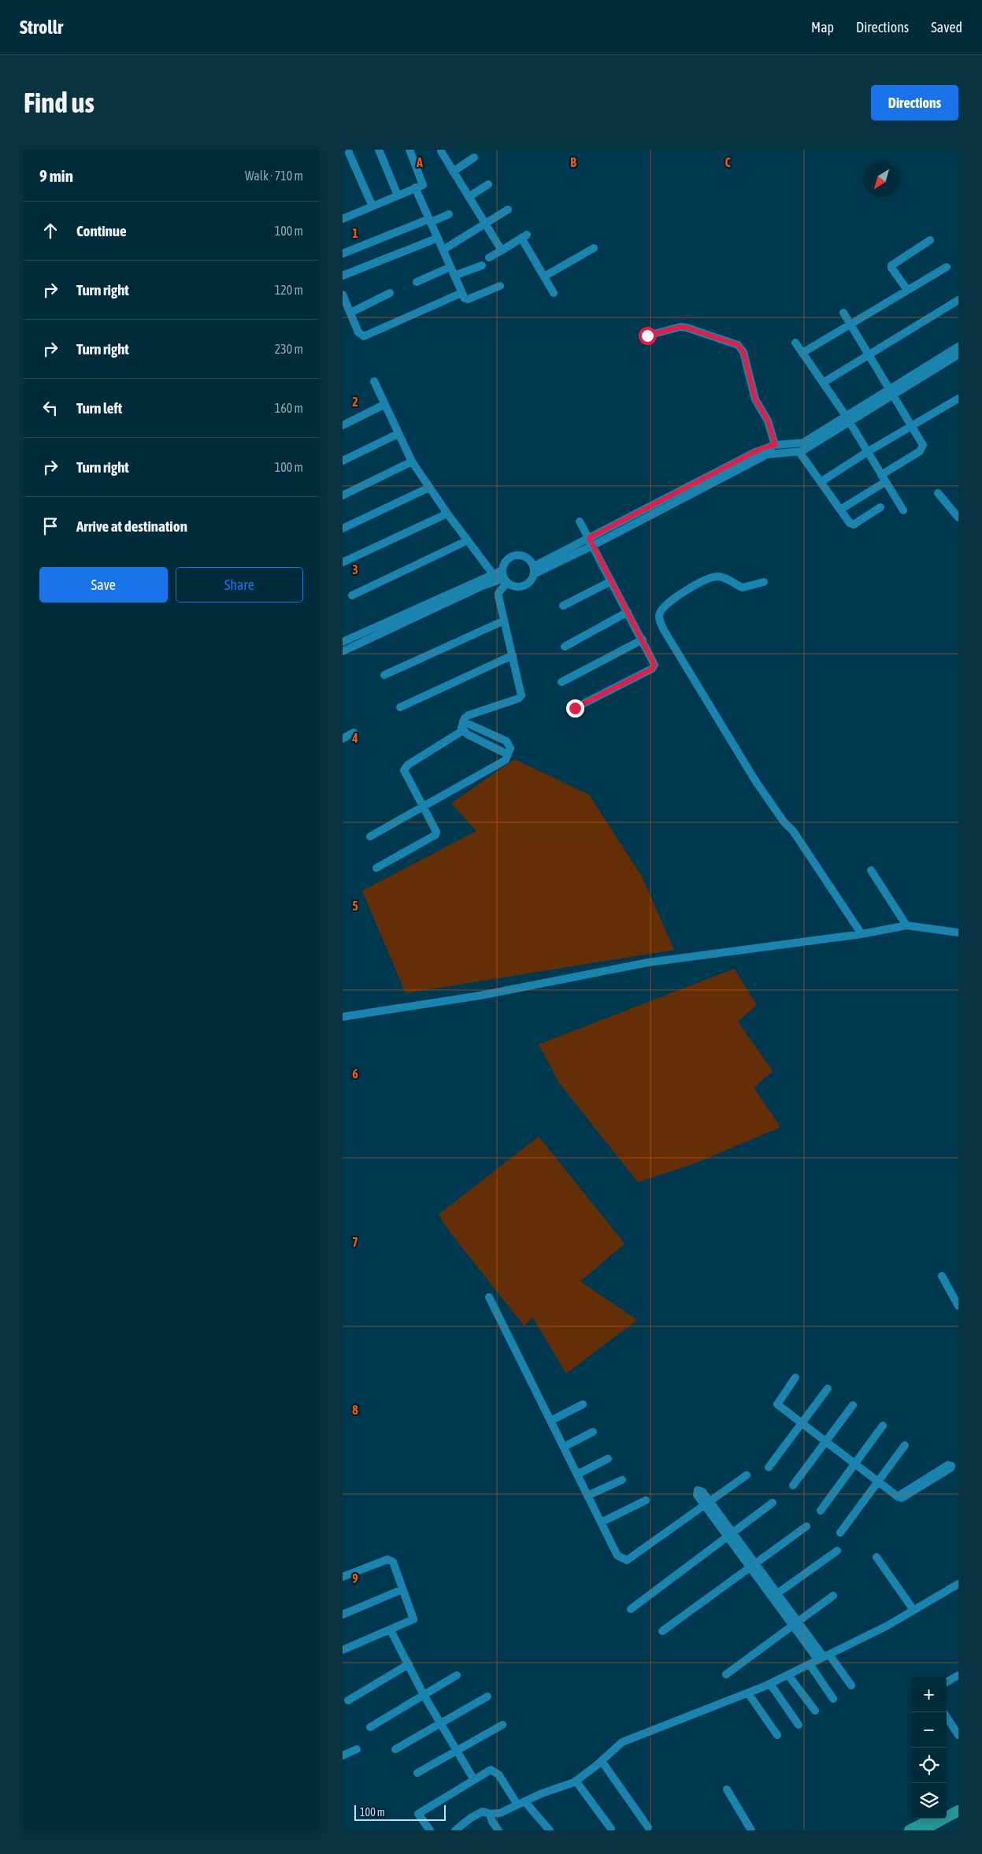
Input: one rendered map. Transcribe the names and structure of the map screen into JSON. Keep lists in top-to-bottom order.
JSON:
{
  "scale_bar": "100 m",
  "north": "bottom left",
  "page": {
    "header": "Strollr",
    "nav": ["Map", "Directions", "Saved"],
    "buttons": [
      "Directions",
      ["Save", "Share"]
    ],
    "title": "Find us",
    "heading": ["9 min", "Walk · 710 m"],
    "list": [
      ["Continue", "100 m"],
      ["Turn right", "120 m"],
      ["Turn right", "230 m"],
      ["Turn left", "160 m"],
      ["Turn right", "100 m"],
      "Arrive at destination"
    ],
    "map_buttons": ["+", "−"],
    "scale": "100 m"
  },
  "grid": {
    "columns": ["A", "B", "C"],
    "rows": [
      "1",
      "2",
      "3",
      "4",
      "5",
      "6",
      "7",
      "8",
      "9"
    ]
  }
}
